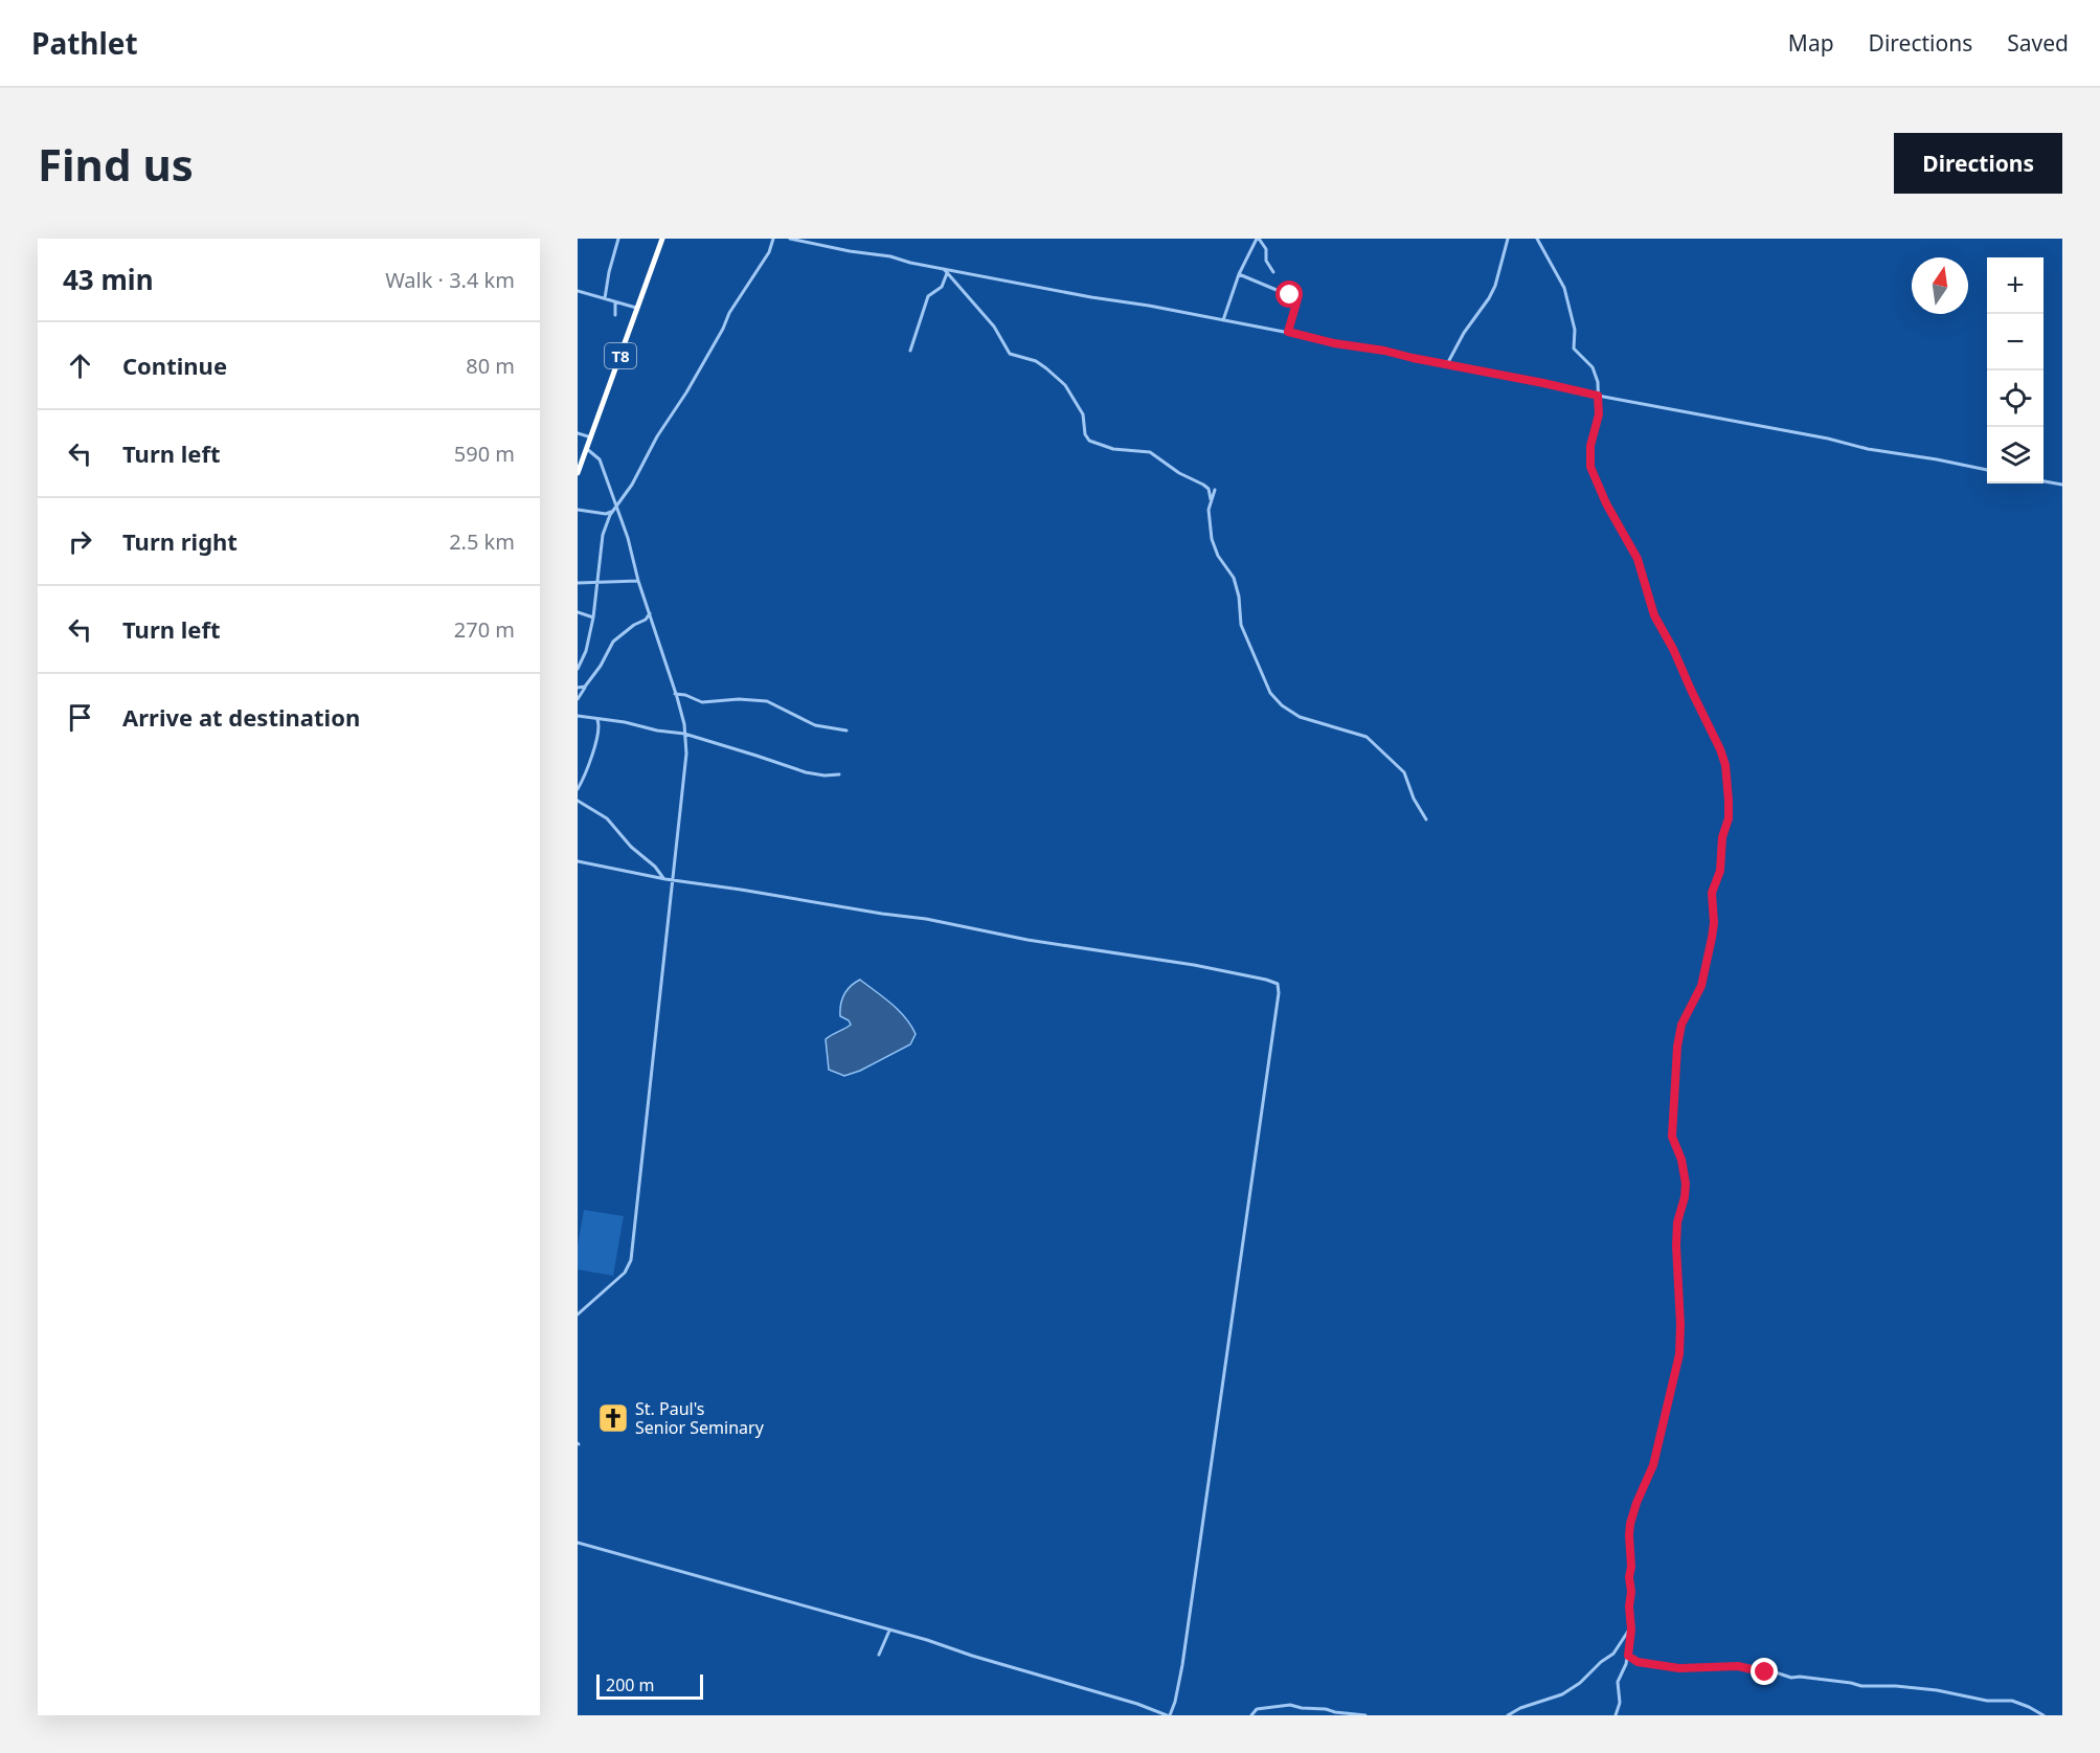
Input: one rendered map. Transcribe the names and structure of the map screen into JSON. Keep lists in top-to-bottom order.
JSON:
{
  "streets": {
    "highway": ["T8"]
  },
  "places": {
    "church": ["St. Paul's Senior Seminary"]
  },
  "scale_bar": "200 m",
  "north": "top",
  "page": {
    "header": "Pathlet",
    "nav": ["Map", "Directions", "Saved"],
    "buttons": "Directions",
    "title": "Find us",
    "heading": ["43 min", "Walk · 3.4 km"],
    "map_buttons": ["+", "−"],
    "list": [
      ["Continue", "80 m"],
      ["Turn left", "590 m"],
      ["Turn right", "2.5 km"],
      ["Turn left", "270 m"],
      "Arrive at destination"
    ],
    "scale": "200 m"
  }
}
